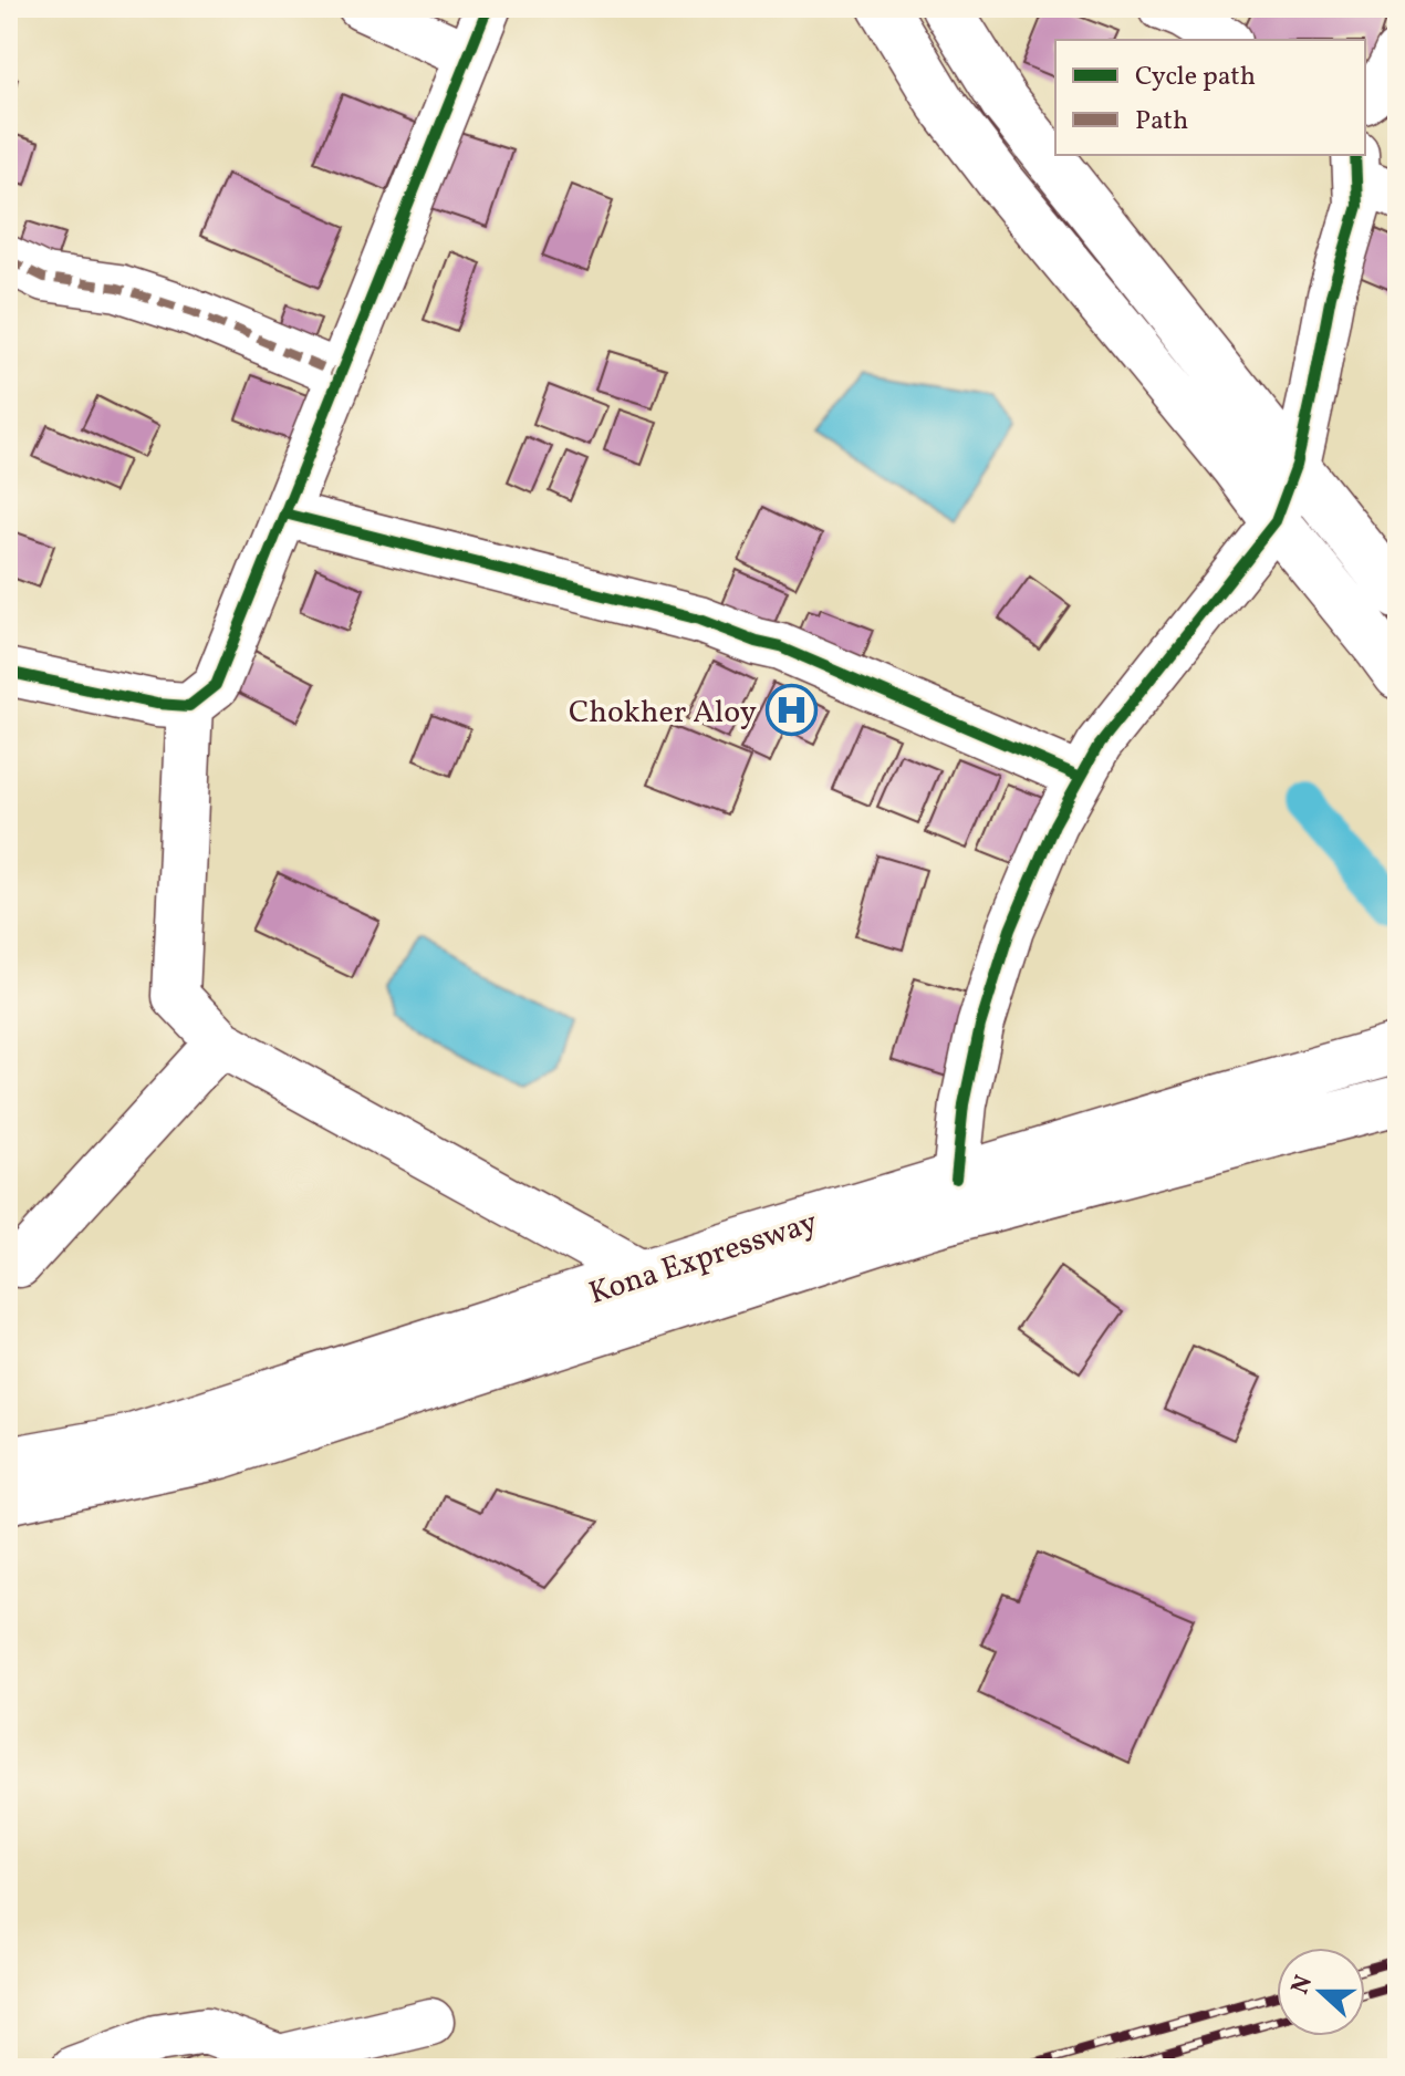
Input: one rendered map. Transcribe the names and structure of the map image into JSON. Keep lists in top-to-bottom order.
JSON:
{
  "streets": {
    "main road": ["Kona Expressway"]
  },
  "places": {
    "hospital": ["Chokher Aloy"]
  },
  "legend": ["Cycle path", "Path"],
  "north": "left"
}
